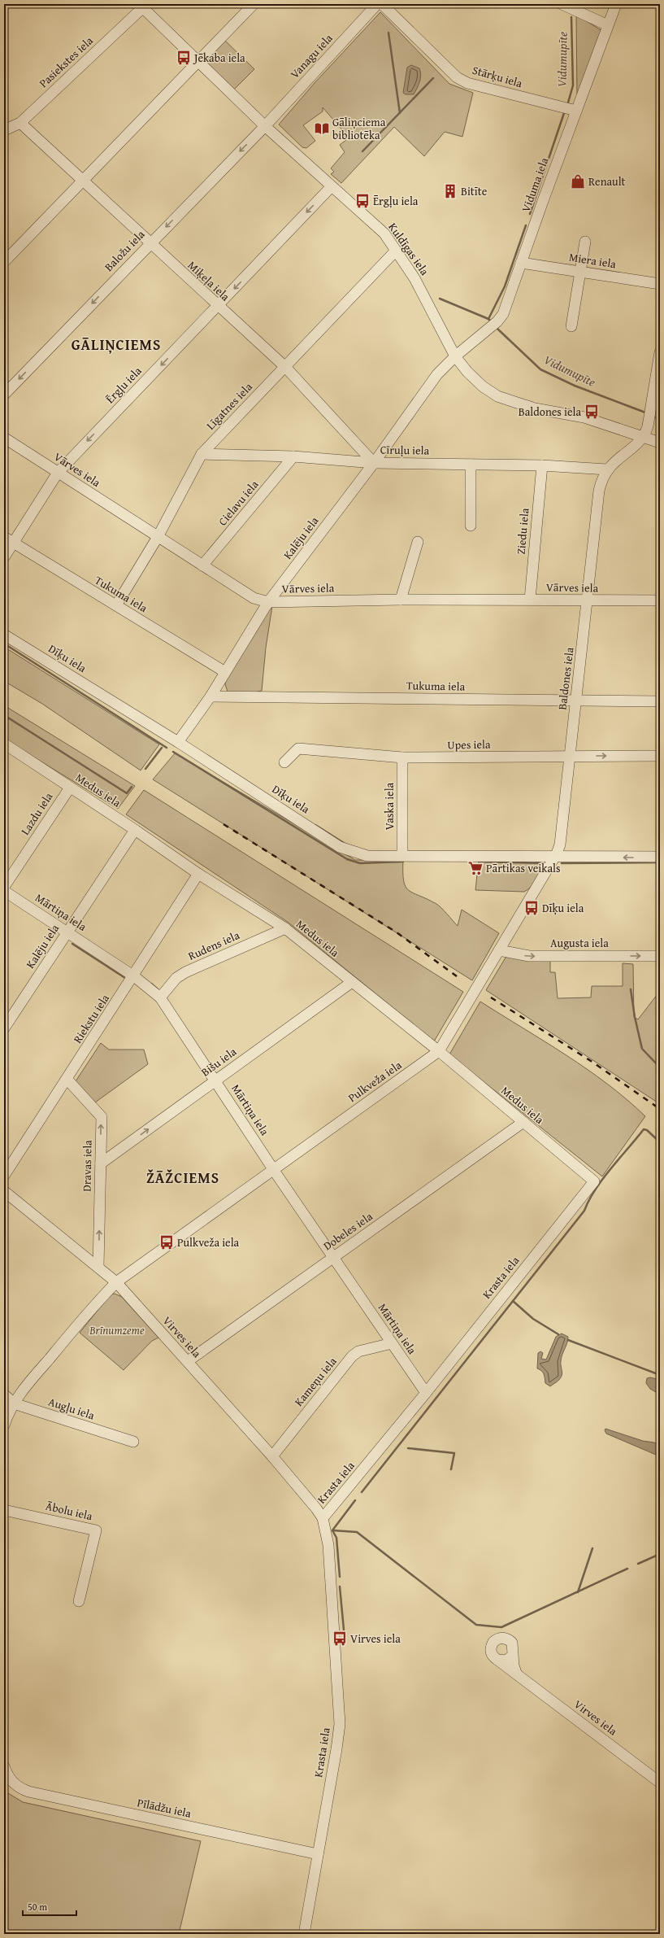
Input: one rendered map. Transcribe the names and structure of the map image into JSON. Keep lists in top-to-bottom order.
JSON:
{
  "streets": {
    "street": [
      "Vanagu iela",
      "Pasiekstes iela",
      "Stārķu iela",
      "Viduma iela",
      "Kuldīgas iela",
      "Baložu iela",
      "Miera iela",
      "Miķeļa iela",
      "Ērgļu iela",
      "Līgatnes iela",
      "Cīruļu iela",
      "Vārves iela",
      "Cielavu iela",
      "Ziedu iela",
      "Kalēju iela",
      "Tukuma iela",
      "Dīķu iela",
      "Baldones iela",
      "Upes iela",
      "Medus iela",
      "Vaska iela",
      "Lazdu iela",
      "Mārtiņa iela",
      "Augusta iela",
      "Rudens iela",
      "Riekstu iela",
      "Bišu iela",
      "Pulkveža iela",
      "Dravas iela",
      "Dobeles iela",
      "Krasta iela",
      "Virves iela",
      "Kameņu iela",
      "Augļu iela",
      "Ābolu iela",
      "Pīlādžu iela"
    ]
  },
  "crossings": [
    ["Vanagu iela", "Kuldīgas iela"],
    ["Vanagu iela", "Baložu iela"],
    ["Pasiekstes iela", "Kuldīgas iela"],
    ["Pasiekstes iela", "Miķeļa iela"],
    ["Stārķu iela", "Viduma iela"],
    ["Viduma iela", "Kuldīgas iela"],
    ["Viduma iela", "Miera iela"],
    ["Viduma iela", "Kalēju iela"],
    ["Kuldīgas iela", "Baložu iela"],
    ["Kuldīgas iela", "Ērgļu iela"],
    ["Kuldīgas iela", "Līgatnes iela"],
    ["Kuldīgas iela", "Kalēju iela"],
    ["Kuldīgas iela", "Baldones iela"],
    ["Baložu iela", "Miķeļa iela"],
    ["Miķeļa iela", "Ērgļu iela"],
    ["Miķeļa iela", "Līgatnes iela"],
    ["Miķeļa iela", "Cīruļu iela"],
    ["Miķeļa iela", "Kalēju iela"],
    ["Ērgļu iela", "Vārves iela"],
    ["Ērgļu iela", "Tukuma iela"],
    ["Līgatnes iela", "Cīruļu iela"],
    ["Līgatnes iela", "Vārves iela"],
    ["Līgatnes iela", "Tukuma iela"],
    ["Cīruļu iela", "Cielavu iela"],
    ["Cīruļu iela", "Ziedu iela"],
    ["Cīruļu iela", "Kalēju iela"],
    ["Cīruļu iela", "Baldones iela"],
    ["Vārves iela", "Cielavu iela"],
    ["Vārves iela", "Ziedu iela"],
    ["Vārves iela", "Kalēju iela"],
    ["Vārves iela", "Baldones iela"],
    ["Kalēju iela", "Tukuma iela"],
    ["Kalēju iela", "Dīķu iela"],
    ["Kalēju iela", "Medus iela"],
    ["Kalēju iela", "Mārtiņa iela"],
    ["Tukuma iela", "Baldones iela"],
    ["Dīķu iela", "Baldones iela"],
    ["Dīķu iela", "Vaska iela"],
    ["Dīķu iela", "Pulkveža iela"],
    ["Baldones iela", "Upes iela"],
    ["Baldones iela", "Pulkveža iela"],
    ["Upes iela", "Vaska iela"],
    ["Medus iela", "Lazdu iela"],
    ["Medus iela", "Rudens iela"],
    ["Medus iela", "Riekstu iela"],
    ["Medus iela", "Bišu iela"],
    ["Medus iela", "Pulkveža iela"],
    ["Medus iela", "Dobeles iela"],
    ["Medus iela", "Krasta iela"],
    ["Mārtiņa iela", "Rudens iela"],
    ["Mārtiņa iela", "Riekstu iela"],
    ["Mārtiņa iela", "Bišu iela"],
    ["Mārtiņa iela", "Pulkveža iela"],
    ["Mārtiņa iela", "Dobeles iela"],
    ["Mārtiņa iela", "Krasta iela"],
    ["Mārtiņa iela", "Kameņu iela"],
    ["Augusta iela", "Pulkveža iela"],
    ["Riekstu iela", "Dravas iela"],
    ["Bišu iela", "Dravas iela"],
    ["Pulkveža iela", "Virves iela"],
    ["Pulkveža iela", "Augļu iela"],
    ["Dravas iela", "Virves iela"],
    ["Dobeles iela", "Virves iela"],
    ["Krasta iela", "Virves iela"],
    ["Krasta iela", "Pīlādžu iela"],
    ["Virves iela", "Kameņu iela"]
  ],
  "one_way": [
    "Ērgļu iela",
    "Augusta iela",
    "Bišu iela",
    "Dravas iela"
  ],
  "districts": ["GĀLIŅCIEMS", "ŽĀŽCIEMS"],
  "water": ["Vidumupīte"],
  "parks": ["Brīnumzeme"],
  "places": {
    "bus stop": [
      "Jēkaba iela",
      "Ērgļu iela",
      "Baldones iela",
      "Dīķu iela",
      "Pulkveža iela",
      "Virves iela"
    ],
    "library": ["Gāliņciema bibliotēka"],
    "shop": ["Renault"],
    "building": ["Bitīte"],
    "supermarket": ["Pārtikas veikals"]
  },
  "scale_bar": "50 m"
}
